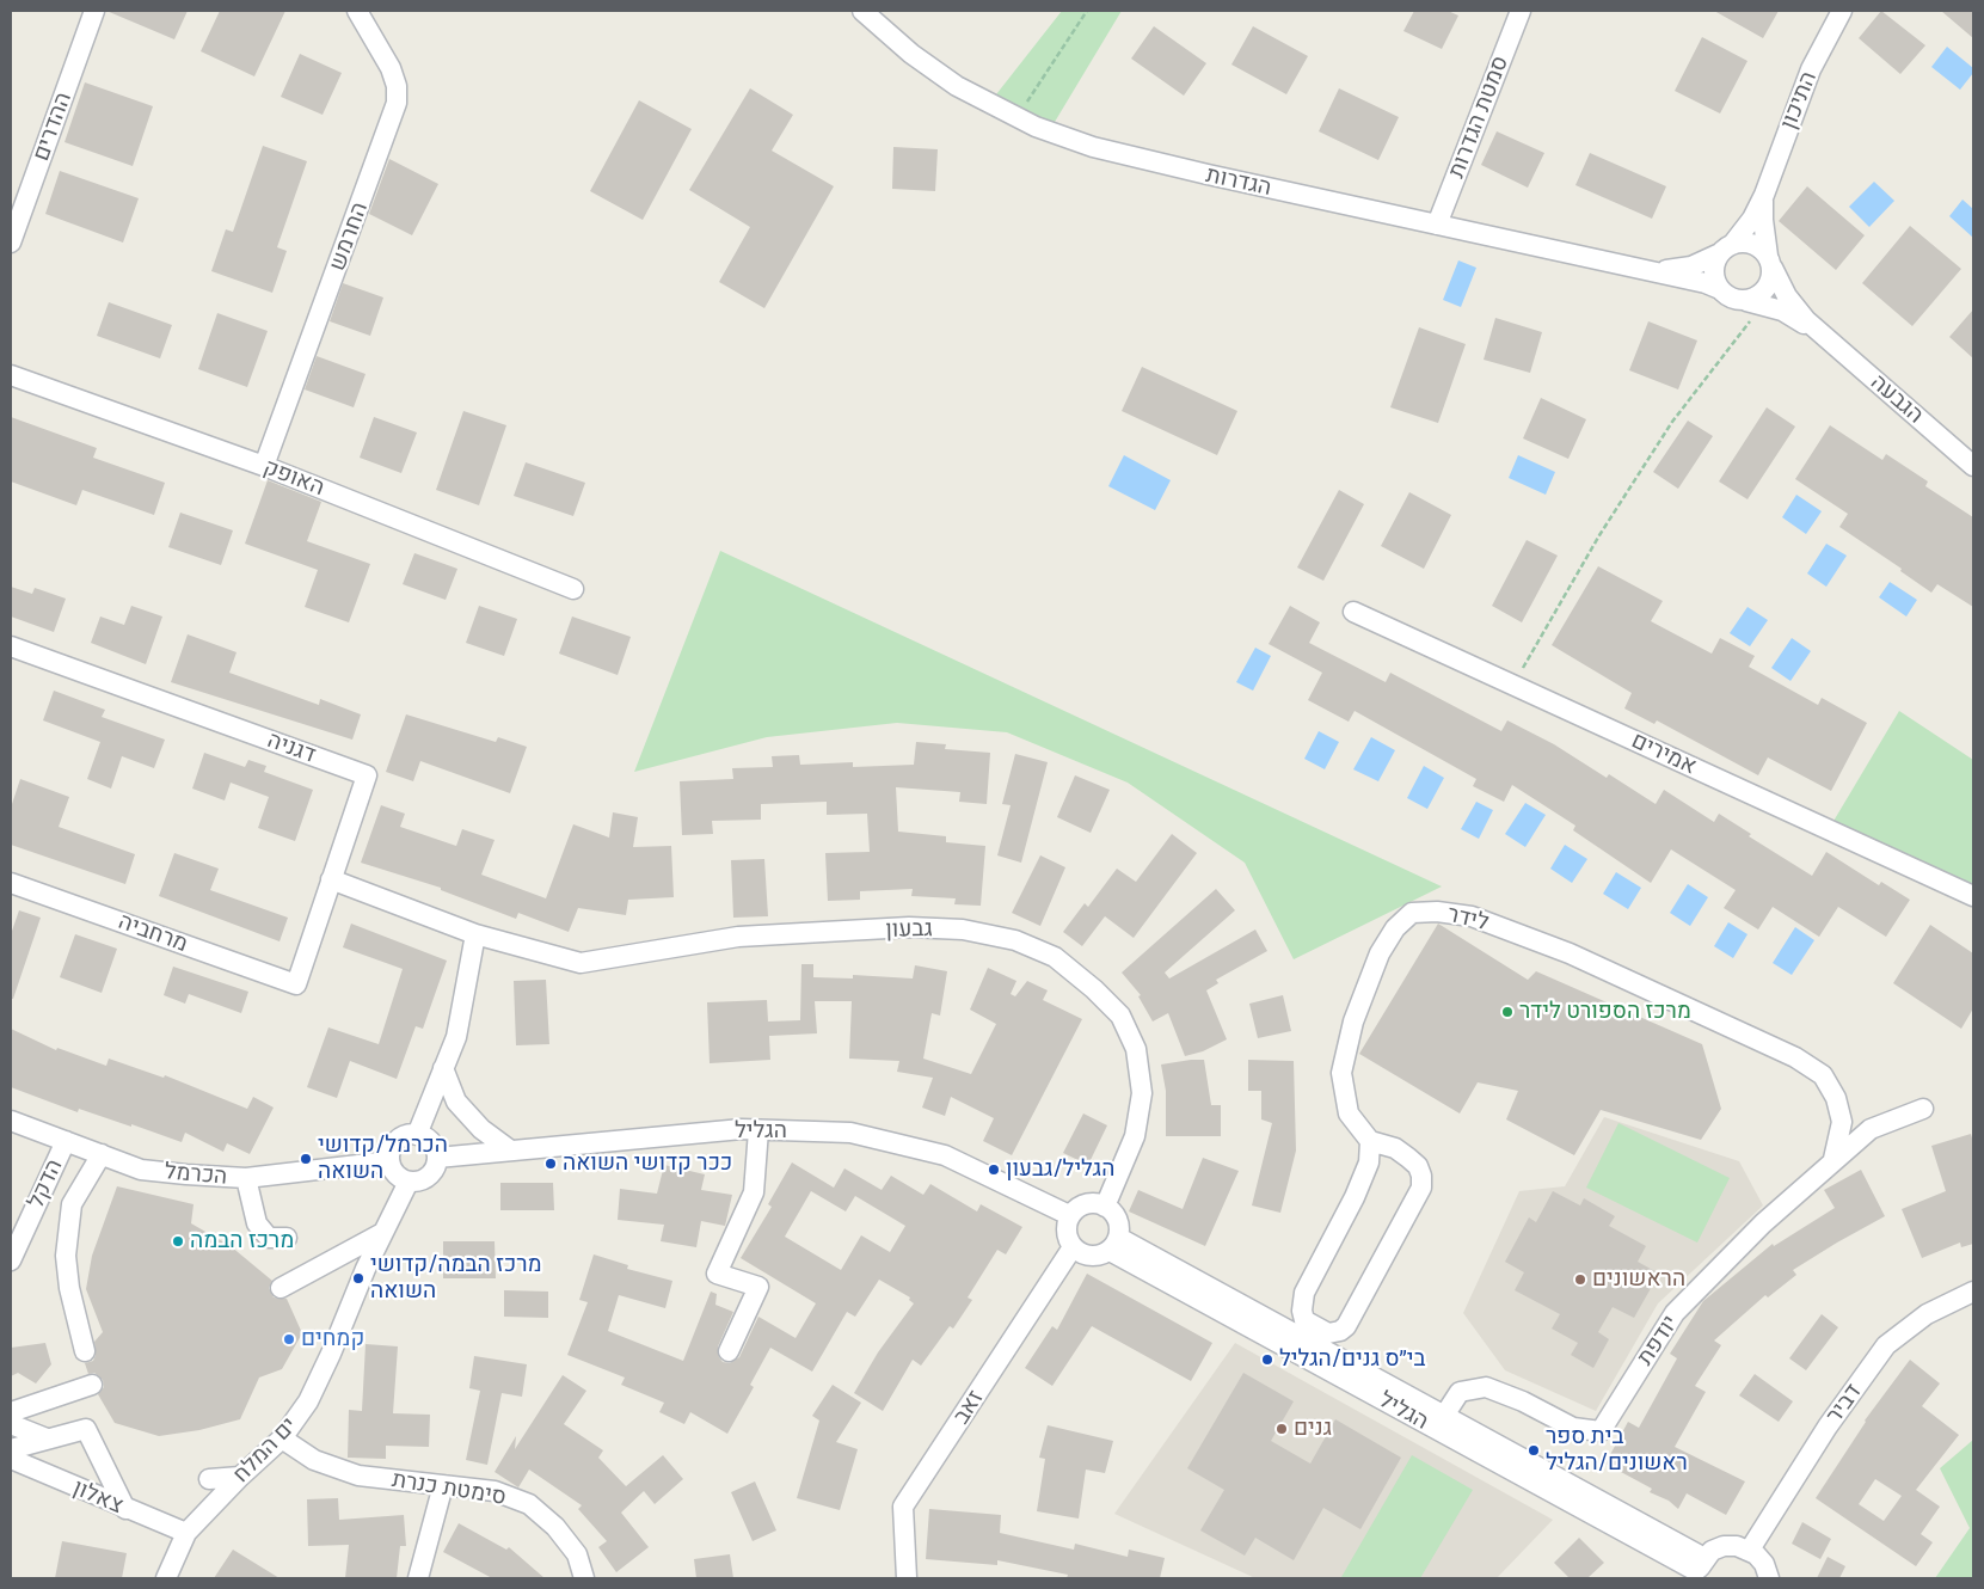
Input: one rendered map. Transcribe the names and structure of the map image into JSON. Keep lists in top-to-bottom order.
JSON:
{
  "streets": {
    "street": [
      "התיכון",
      "סמטת הגדרות",
      "ההדרים",
      "הגדרות",
      "החרמש",
      "הגבעה",
      "האופק",
      "דגניה",
      "אמירים",
      "לידר",
      "גבעון",
      "מרחביה",
      "הגליל",
      "הכרמל",
      "הדקל",
      "יודפת",
      "דביר",
      "זאב",
      "ים המלח",
      "סימטת כנרת",
      "צאלון"
    ]
  },
  "crossings": [
    ["התיכון", "הגבעה"],
    ["סמטת הגדרות", "הגדרות"],
    ["הגדרות", "הגבעה"],
    ["החרמש", "האופק"],
    ["דגניה", "גבעון"],
    ["דגניה", "מרחביה"],
    ["לידר", "יודפת"],
    ["גבעון", "הגליל"],
    ["גבעון", "זאב"],
    ["הגליל", "הכרמל"],
    ["הגליל", "יודפת"],
    ["הגליל", "זאב"],
    ["הגליל", "ים המלח"],
    ["הכרמל", "הדקל"],
    ["הכרמל", "ים המלח"],
    ["ים המלח", "סימטת כנרת"],
    ["ים המלח", "צאלון"]
  ],
  "places": [
    "מרכז הספורט לידר",
    "הכרמל/קדושי השואה",
    "ככר קדושי השואה",
    "הגליל/גבעון",
    "מרכז הבמה",
    "מרכז הבמה/קדושי השואה",
    "הראשונים",
    "קמחים",
    "בי״ס גנים/הגליל",
    "גנים",
    "בית ספר ראשונים/הגליל"
  ]
}
